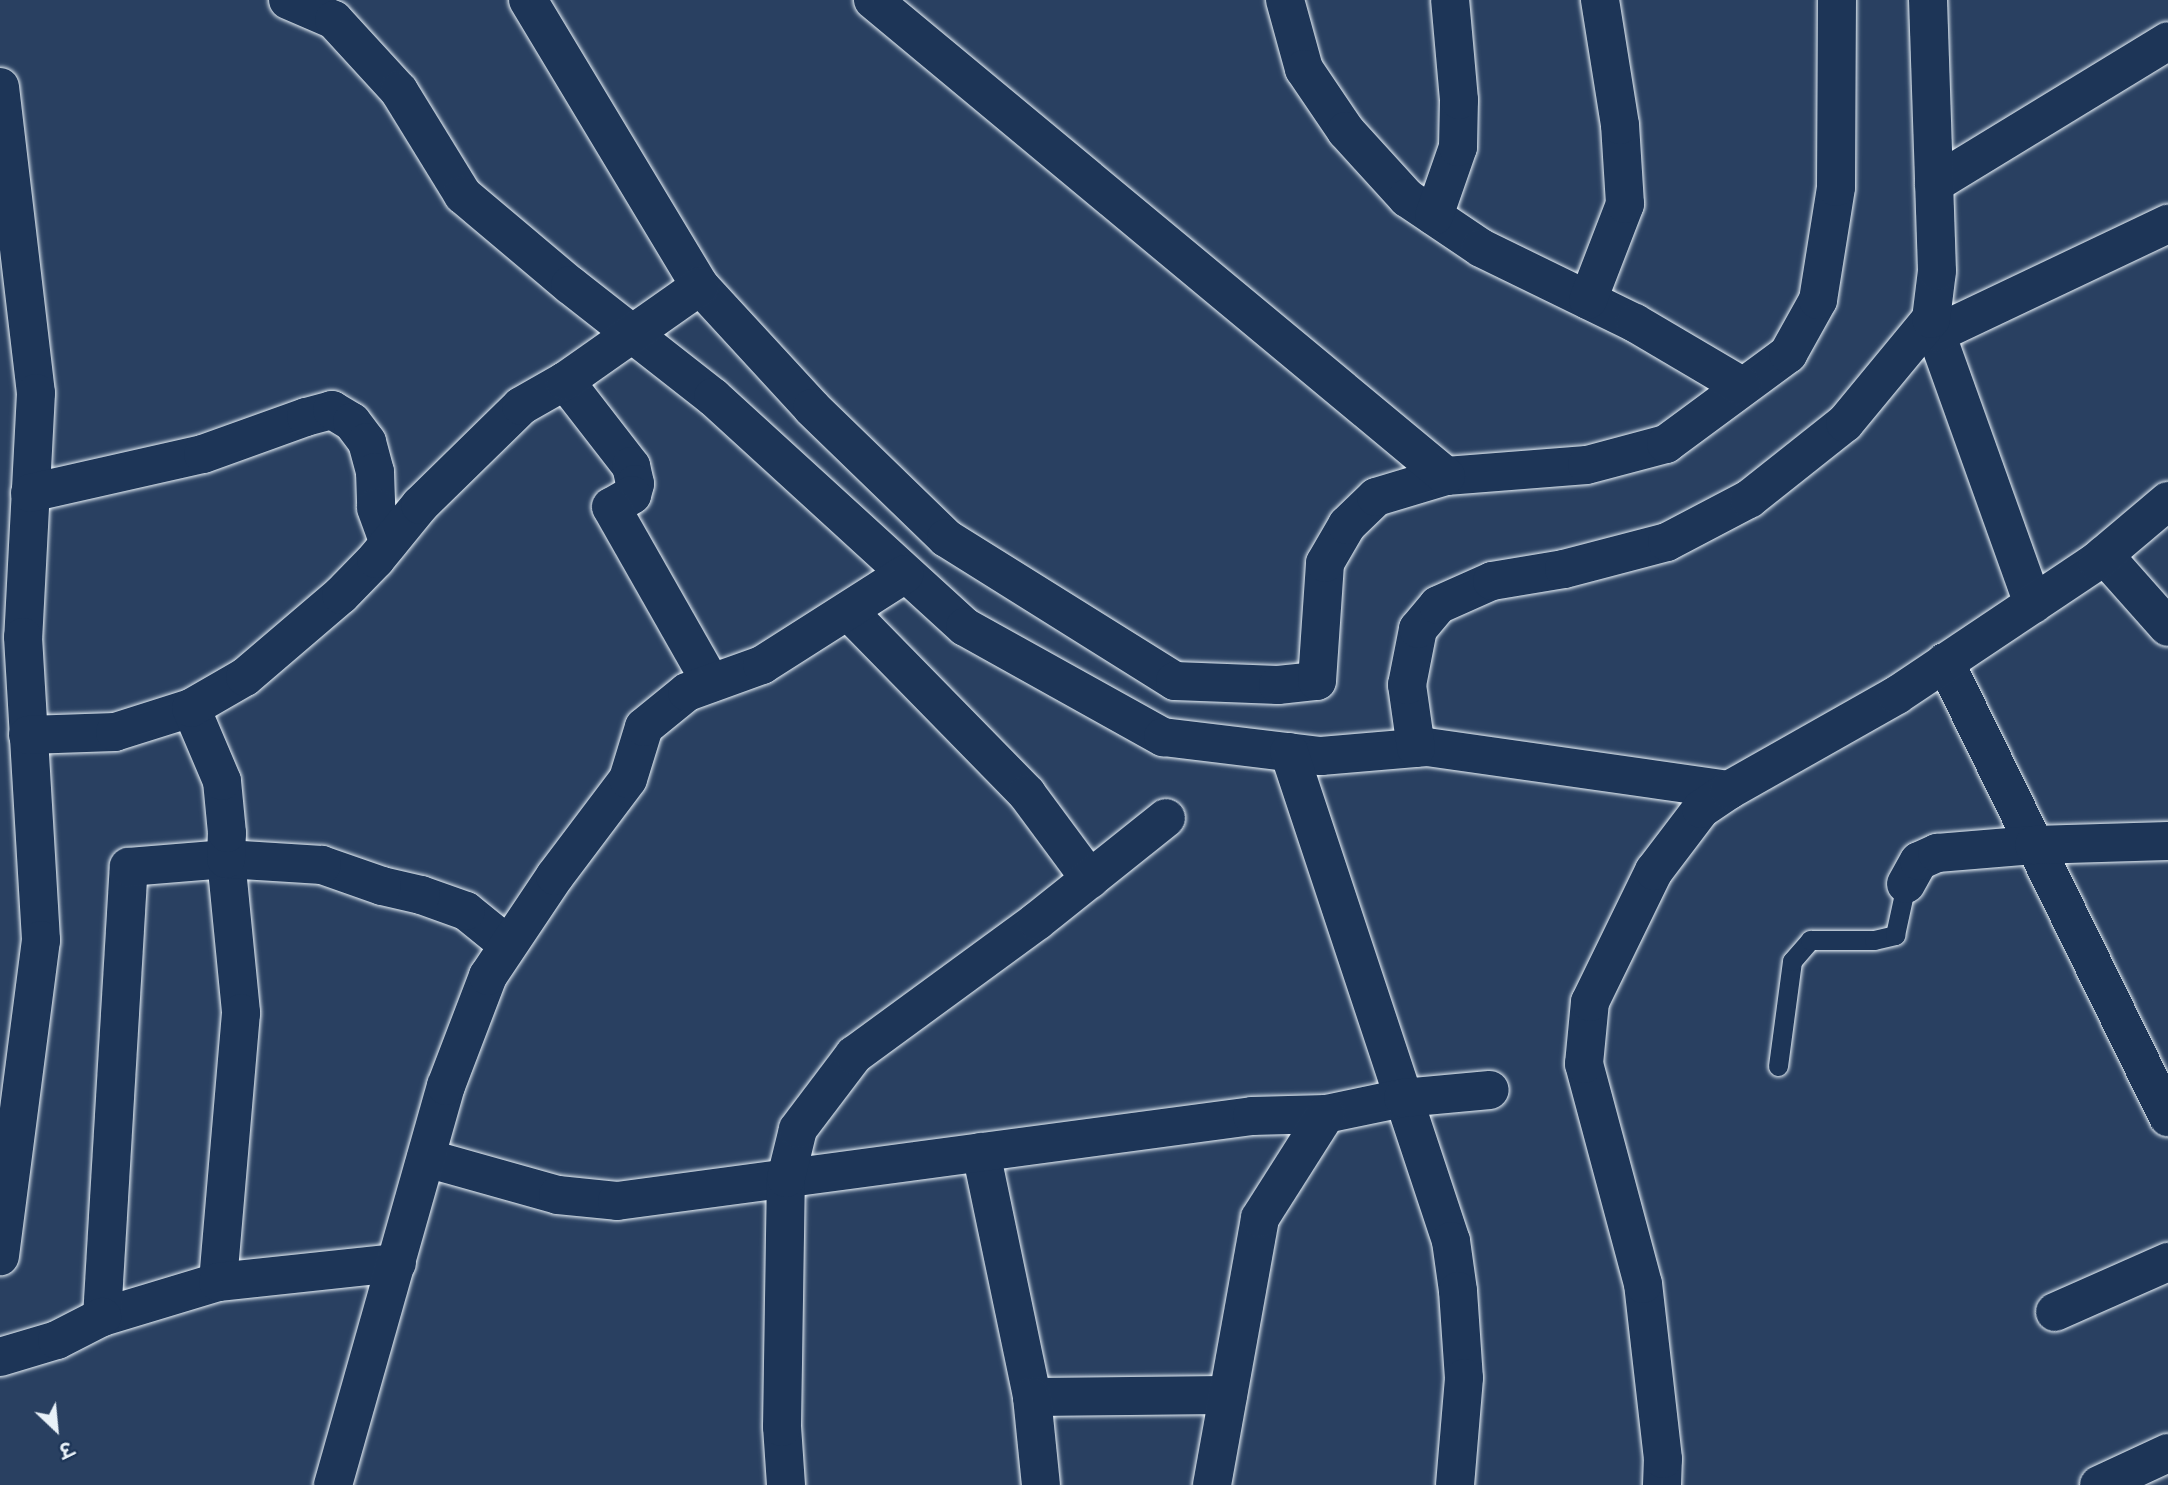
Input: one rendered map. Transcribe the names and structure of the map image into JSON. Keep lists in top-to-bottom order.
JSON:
{
  "north": "bottom right"
}
